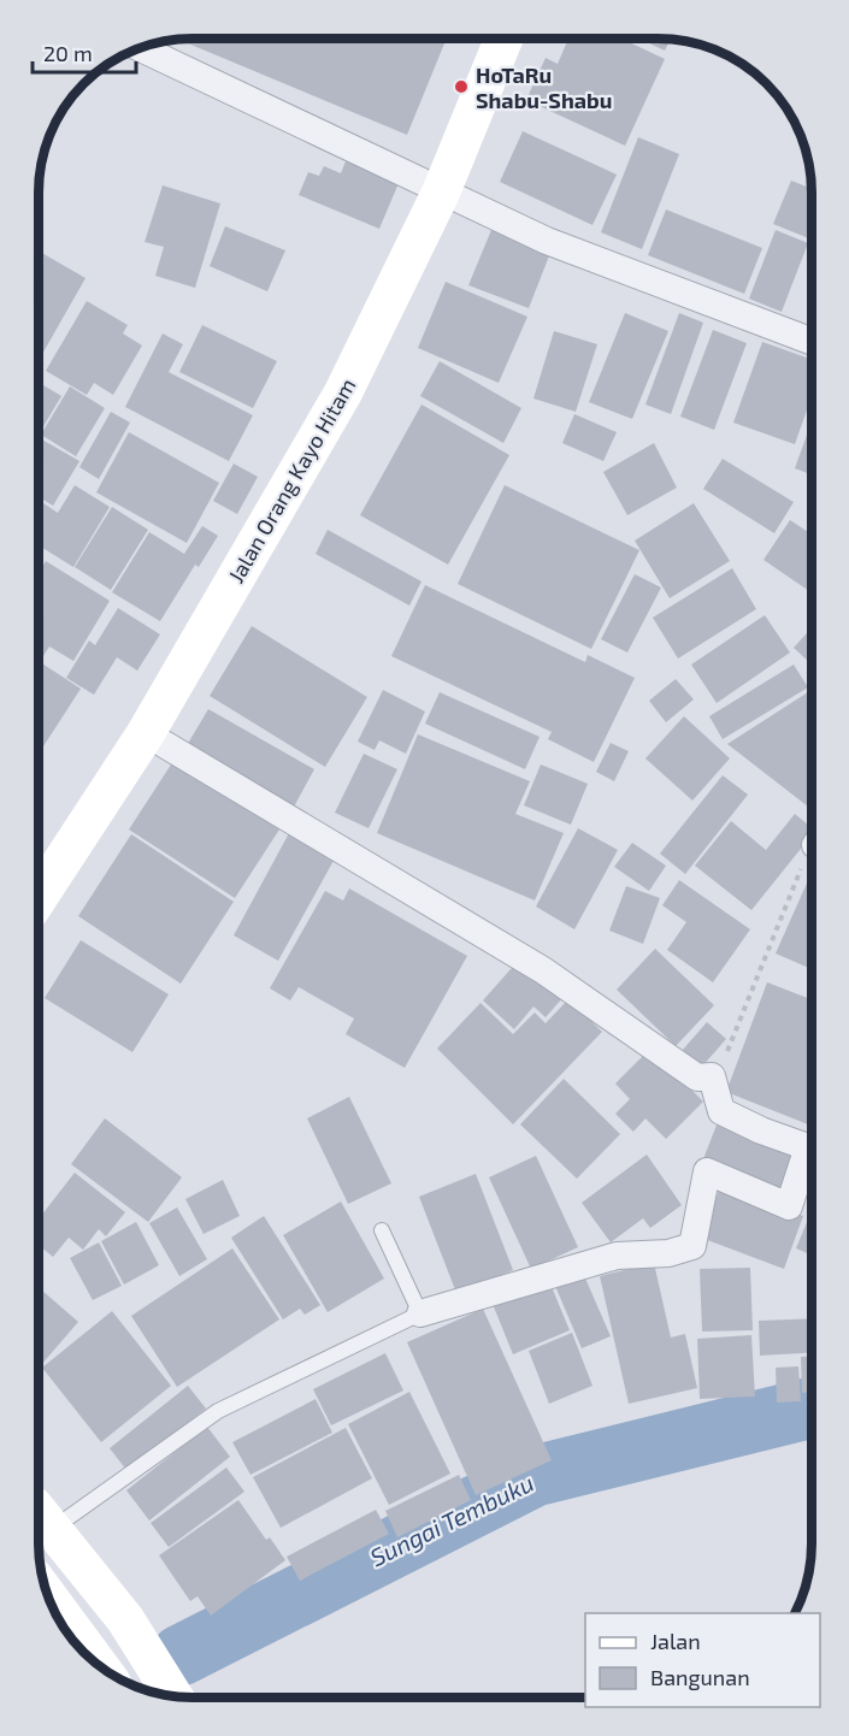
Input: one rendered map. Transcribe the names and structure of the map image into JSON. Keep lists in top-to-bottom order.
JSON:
{
  "streets": {
    "main road": ["Jalan Orang Kayo Hitam"]
  },
  "water": ["Sungai Tembuku"],
  "places": ["HoTaRu Shabu-Shabu"],
  "legend": ["Jalan", "Bangunan"],
  "scale_bar": "20 m"
}
